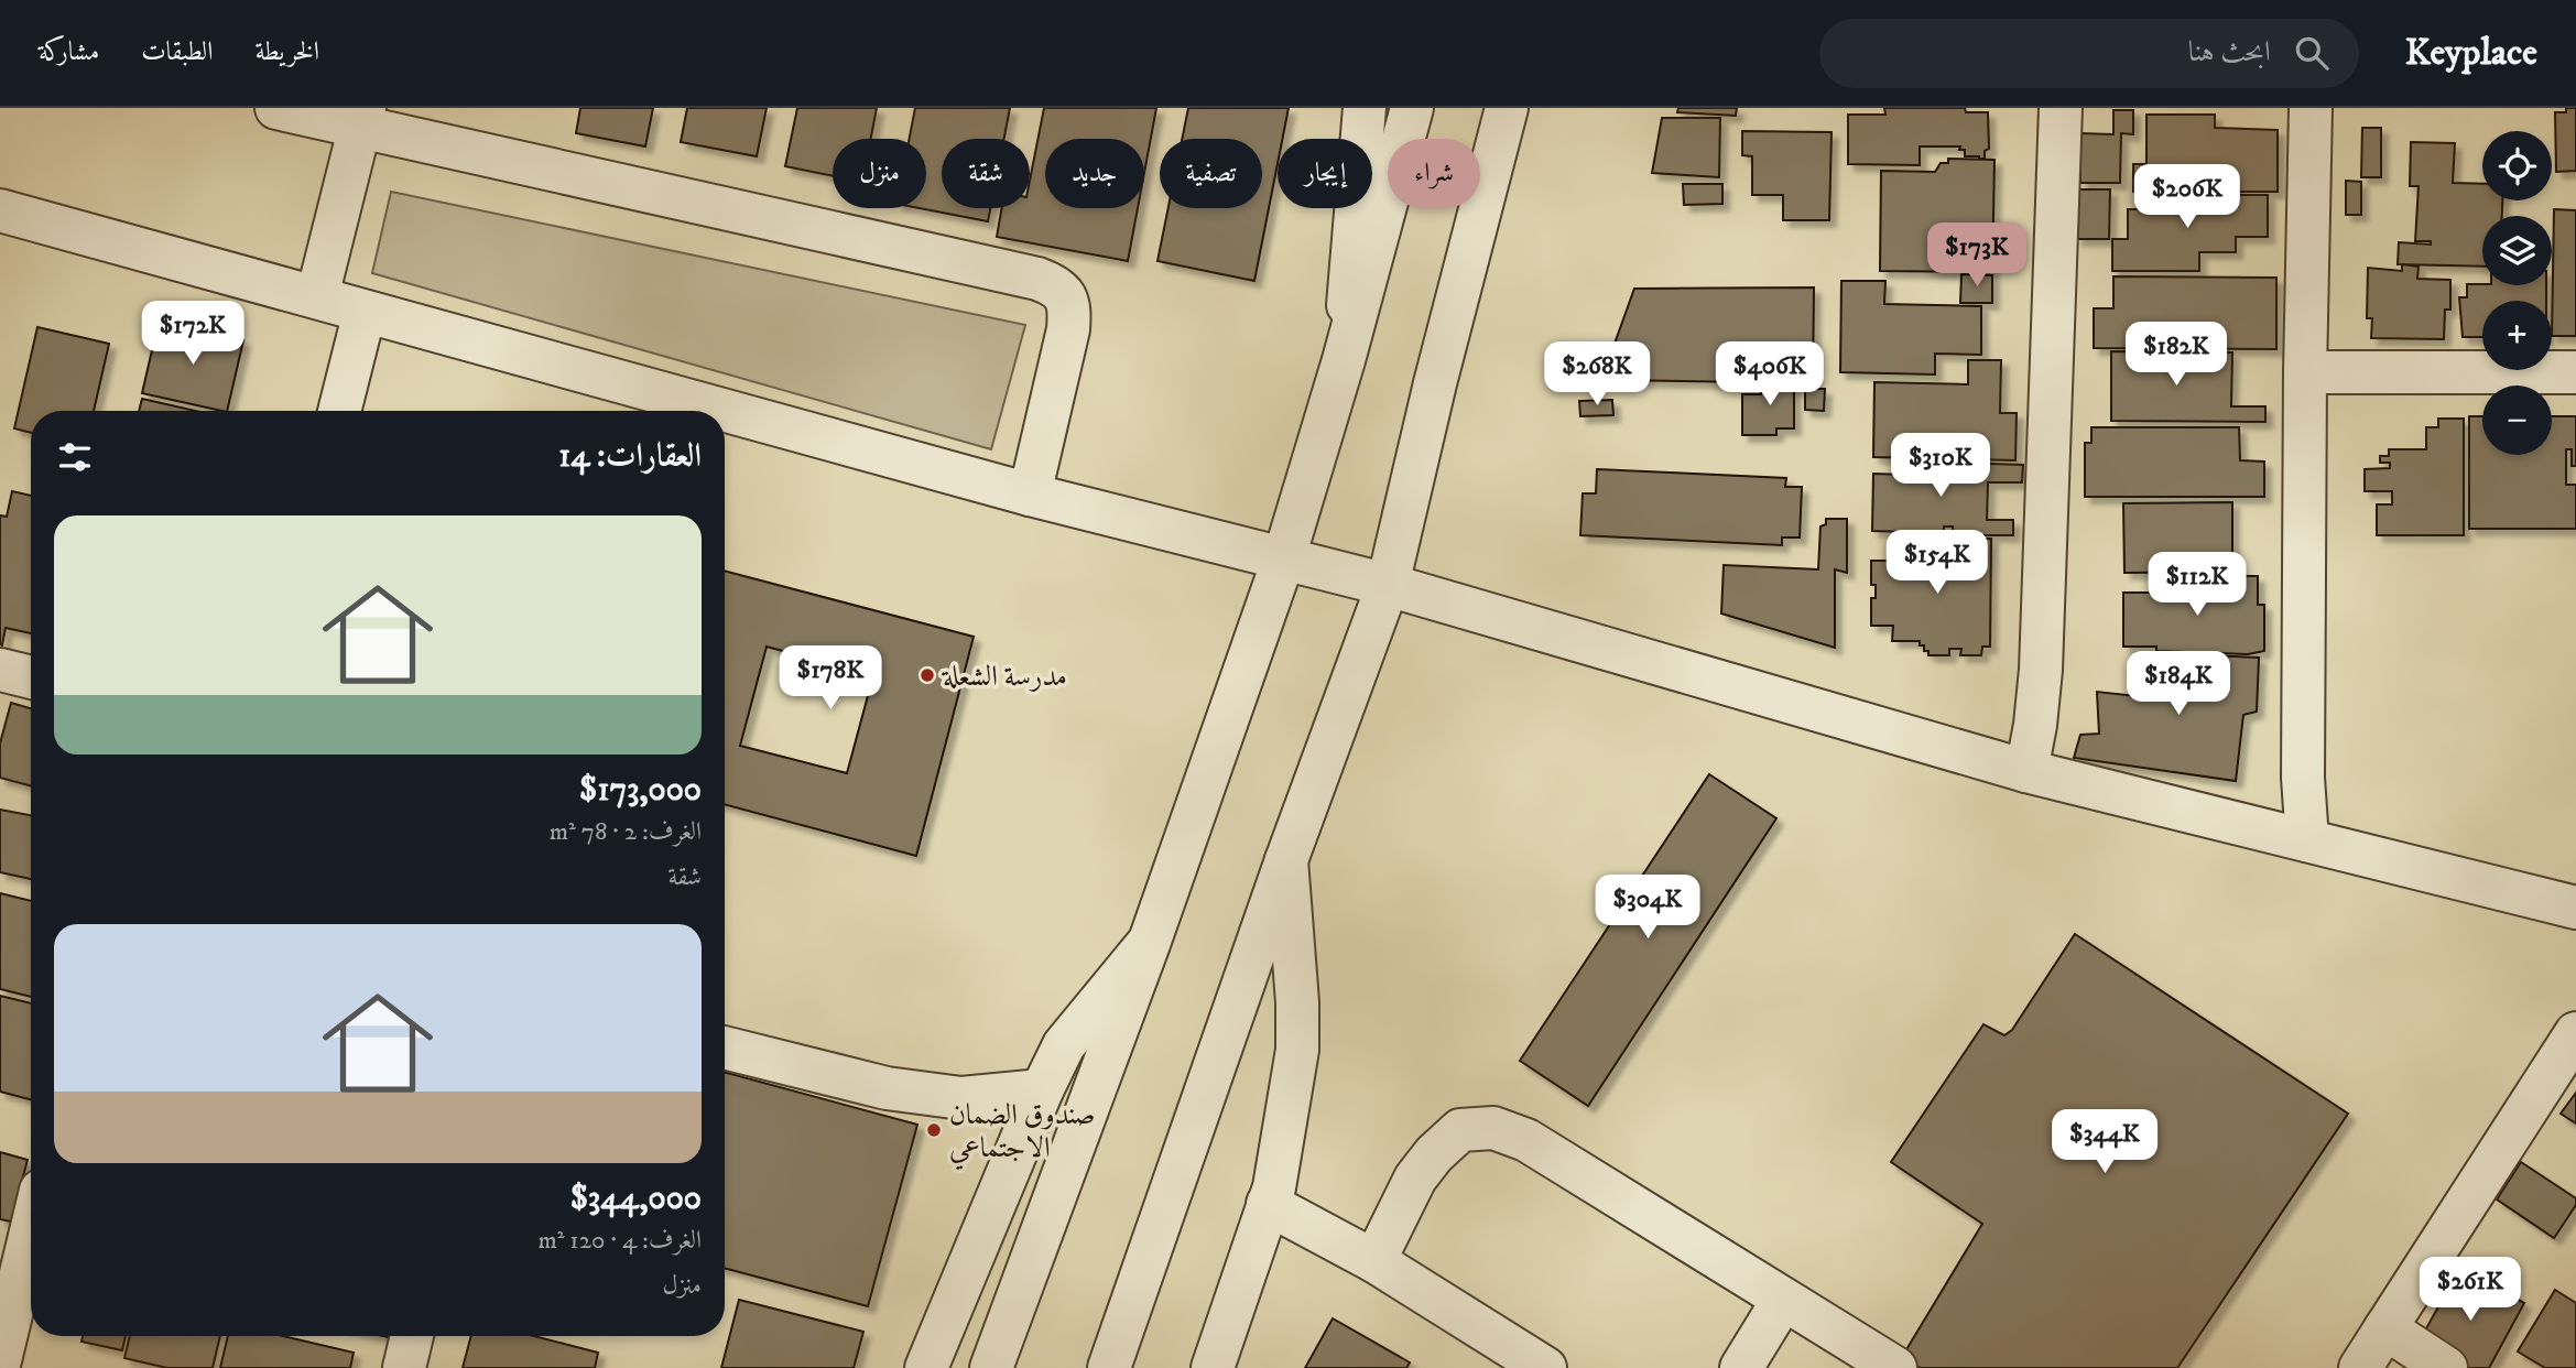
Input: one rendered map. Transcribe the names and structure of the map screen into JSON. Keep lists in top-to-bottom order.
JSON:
{
  "places": ["مدرسة الشعلة", "صندوق الضمان الاجتماعي"],
  "page": {
    "header": "Keyplace",
    "search": "ابحث هنا",
    "nav": ["الخريطة", "الطبقات", "مشاركة"],
    "map_buttons": ["+", "−"],
    "chip": [
      "شراء",
      "إيجار",
      "تصفية",
      "جديد",
      "شقة",
      "منزل"
    ],
    "price": [
      "$206K",
      "$173K",
      "$172K",
      "$182K",
      "$268K",
      "$406K",
      "$310K",
      "$154K",
      "$112K",
      "$178K",
      "$184K",
      "$304K",
      "$344K",
      "$261K"
    ],
    "heading": "العقارات: 14",
    "list": [
      {
        "name": "$173,000",
        "note": "الغرف: 2 · 78 m² · شقة"
      },
      {
        "name": "$344,000",
        "note": "الغرف: 4 · 120 m² · منزل"
      }
    ]
  }
}
